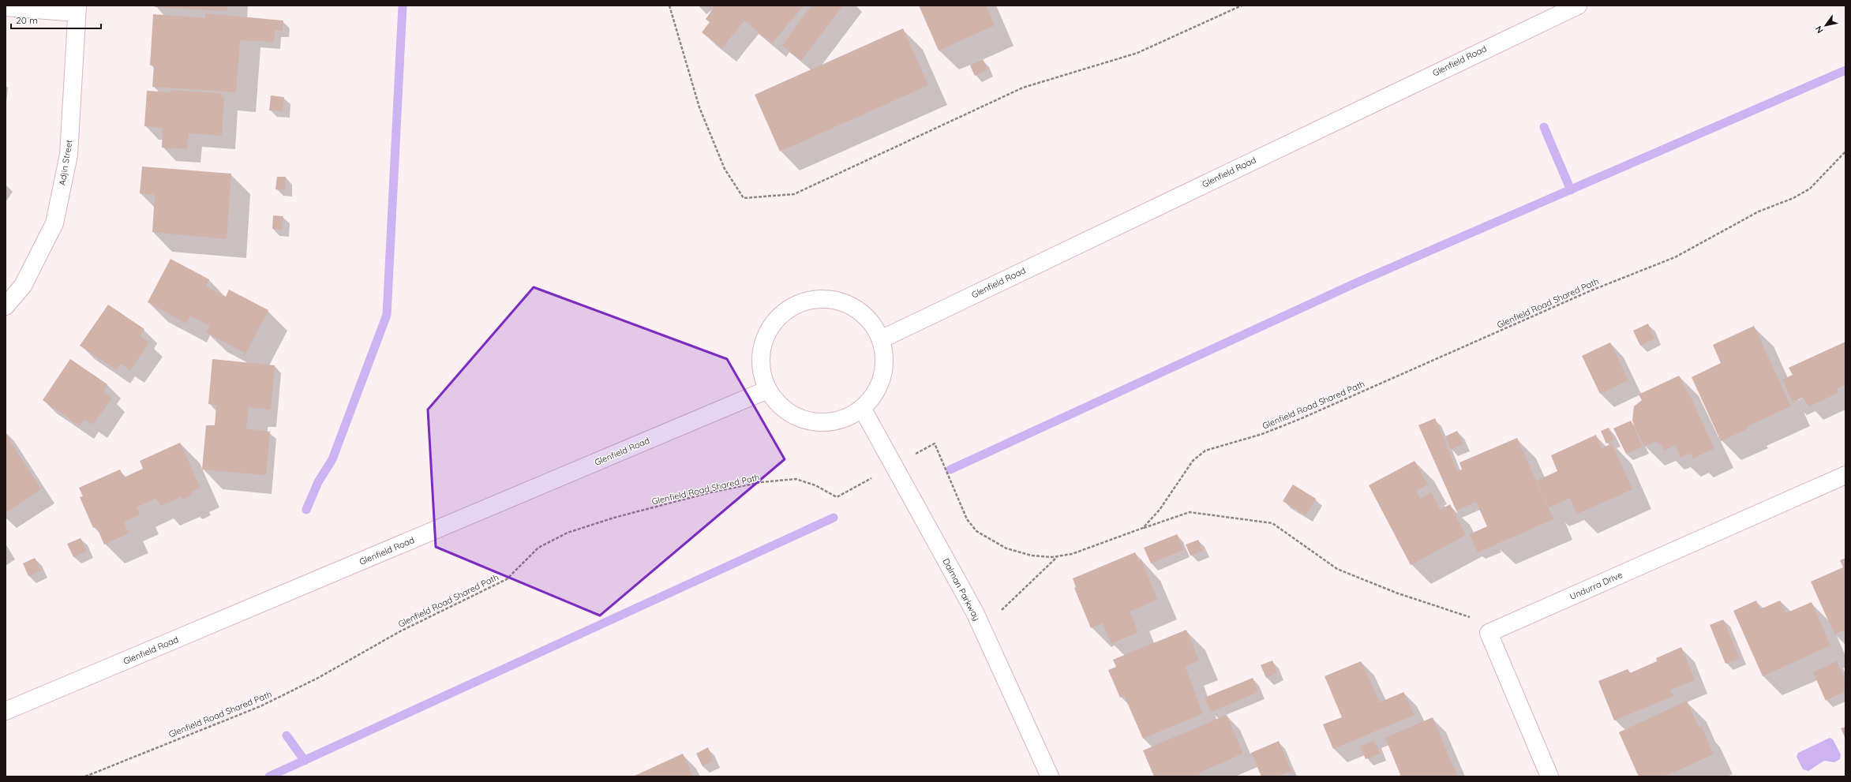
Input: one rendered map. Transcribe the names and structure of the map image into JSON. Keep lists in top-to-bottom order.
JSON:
{
  "streets": {
    "main road": [
      "Glenfield Road",
      "Adjin Street",
      "Undurra Drive",
      "Dalman Parkway"
    ],
    "path": ["Glenfield Road Shared Path"]
  },
  "crossings": [
    ["Glenfield Road Shared Path", "Dalman Parkway"]
  ],
  "scale_bar": "20 m",
  "north": "bottom left"
}
